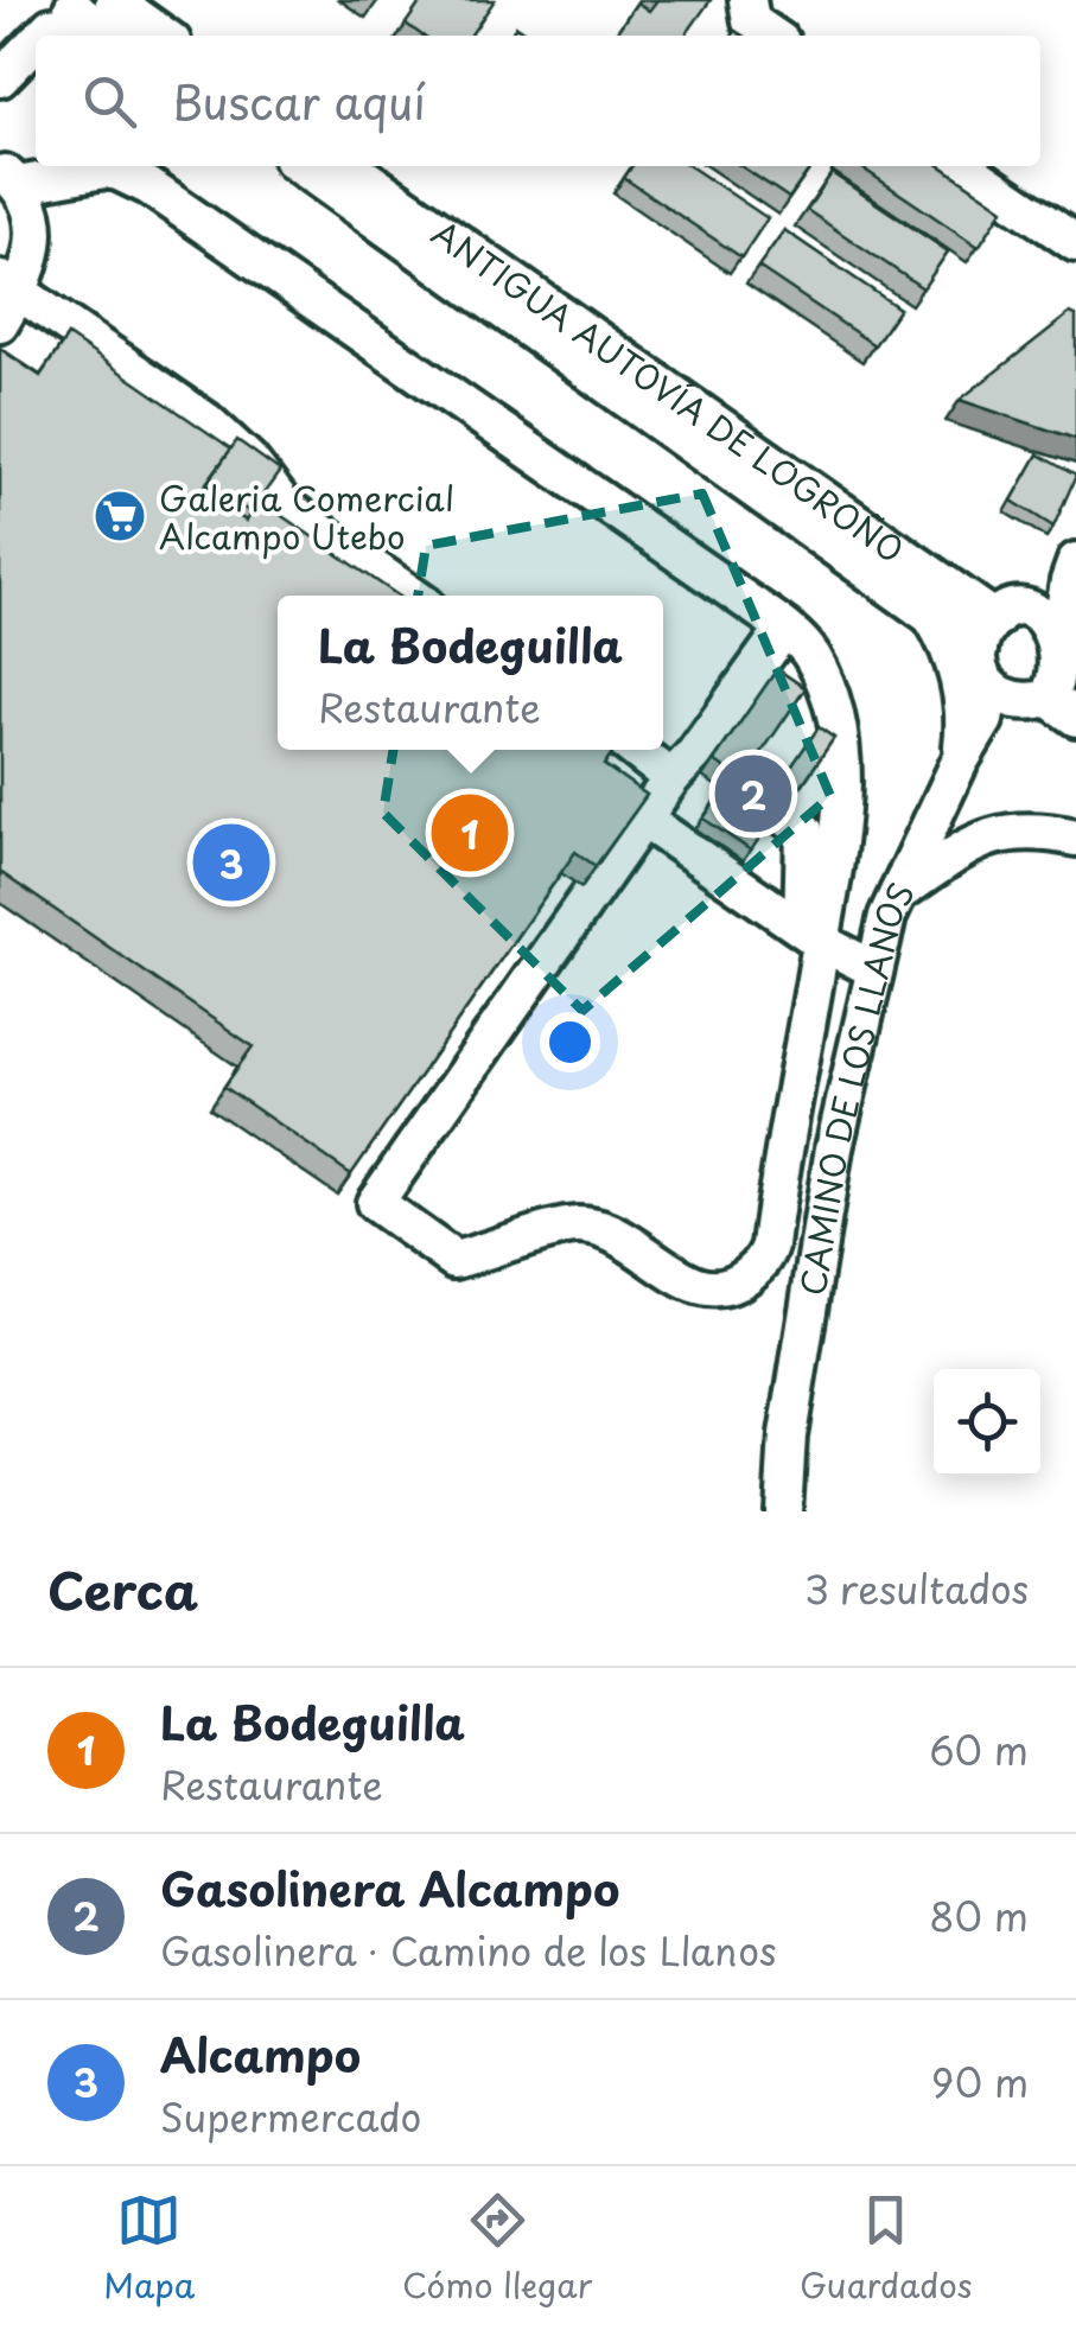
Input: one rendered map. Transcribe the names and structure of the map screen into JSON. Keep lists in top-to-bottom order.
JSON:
{
  "streets": {
    "street": ["ANTIGUA AUTOVÍA DE LOGROÑO", "CAMINO DE LOS LLANOS"]
  },
  "places": {
    "supermarket": ["Galeria Comercial Alcampo Utebo"]
  },
  "page": {
    "search": "Buscar aquí",
    "popup": ["La Bodeguilla", "Restaurante"],
    "pins": ["2", "1", "3"],
    "heading": ["Cerca", "3 resultados"],
    "list": [
      {
        "mark": "1",
        "name": "La Bodeguilla",
        "note": "Restaurante",
        "value": "60 m"
      },
      {
        "mark": "2",
        "name": "Gasolinera Alcampo",
        "note": "Gasolinera · Camino de los Llanos",
        "value": "80 m"
      },
      {
        "mark": "3",
        "name": "Alcampo",
        "note": "Supermercado",
        "value": "90 m"
      }
    ],
    "nav": ["Mapa", "Cómo llegar", "Guardados"]
  }
}
